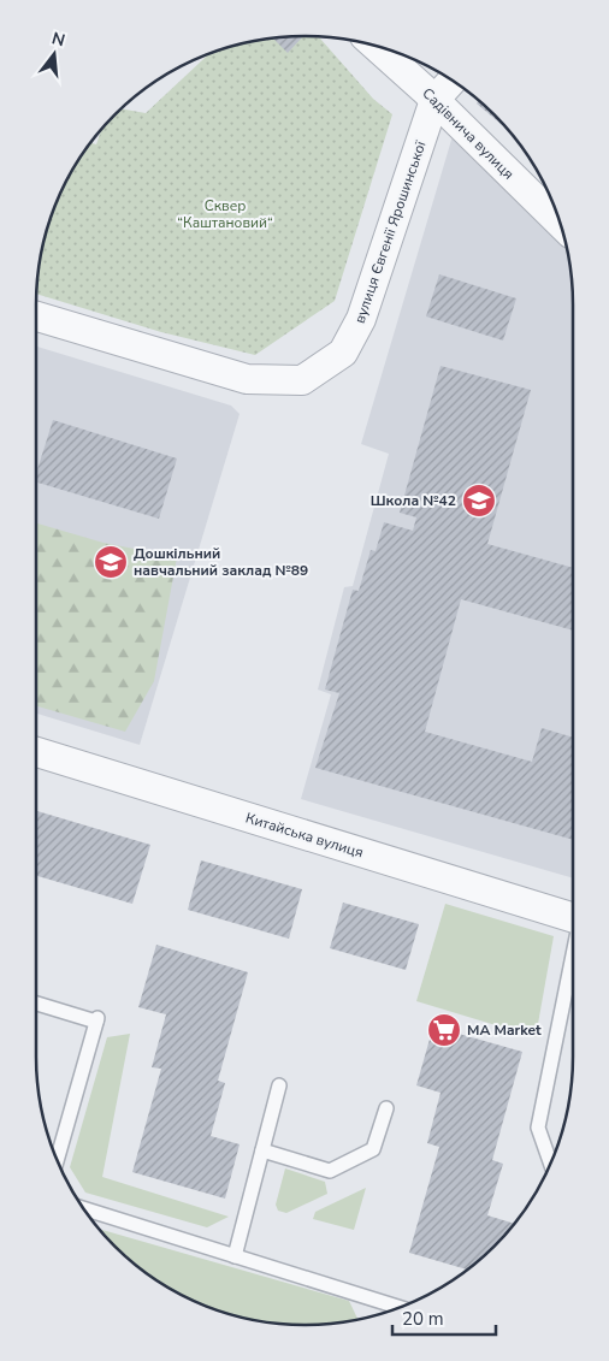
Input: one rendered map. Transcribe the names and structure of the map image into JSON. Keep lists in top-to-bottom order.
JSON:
{
  "streets": {
    "street": ["Садівнича вулиця", "вулиця Євгенії Ярошинської", "Китайська вулиця"]
  },
  "crossings": [
    ["Садівнича вулиця", "вулиця Євгенії Ярошинської"]
  ],
  "parks": ["Сквер “Каштановий“"],
  "places": {
    "school or university": ["Школа №42", "Дошкільний навчальний заклад №89"],
    "supermarket": ["MA Market"]
  },
  "scale_bar": "20 m",
  "north": "top"
}
